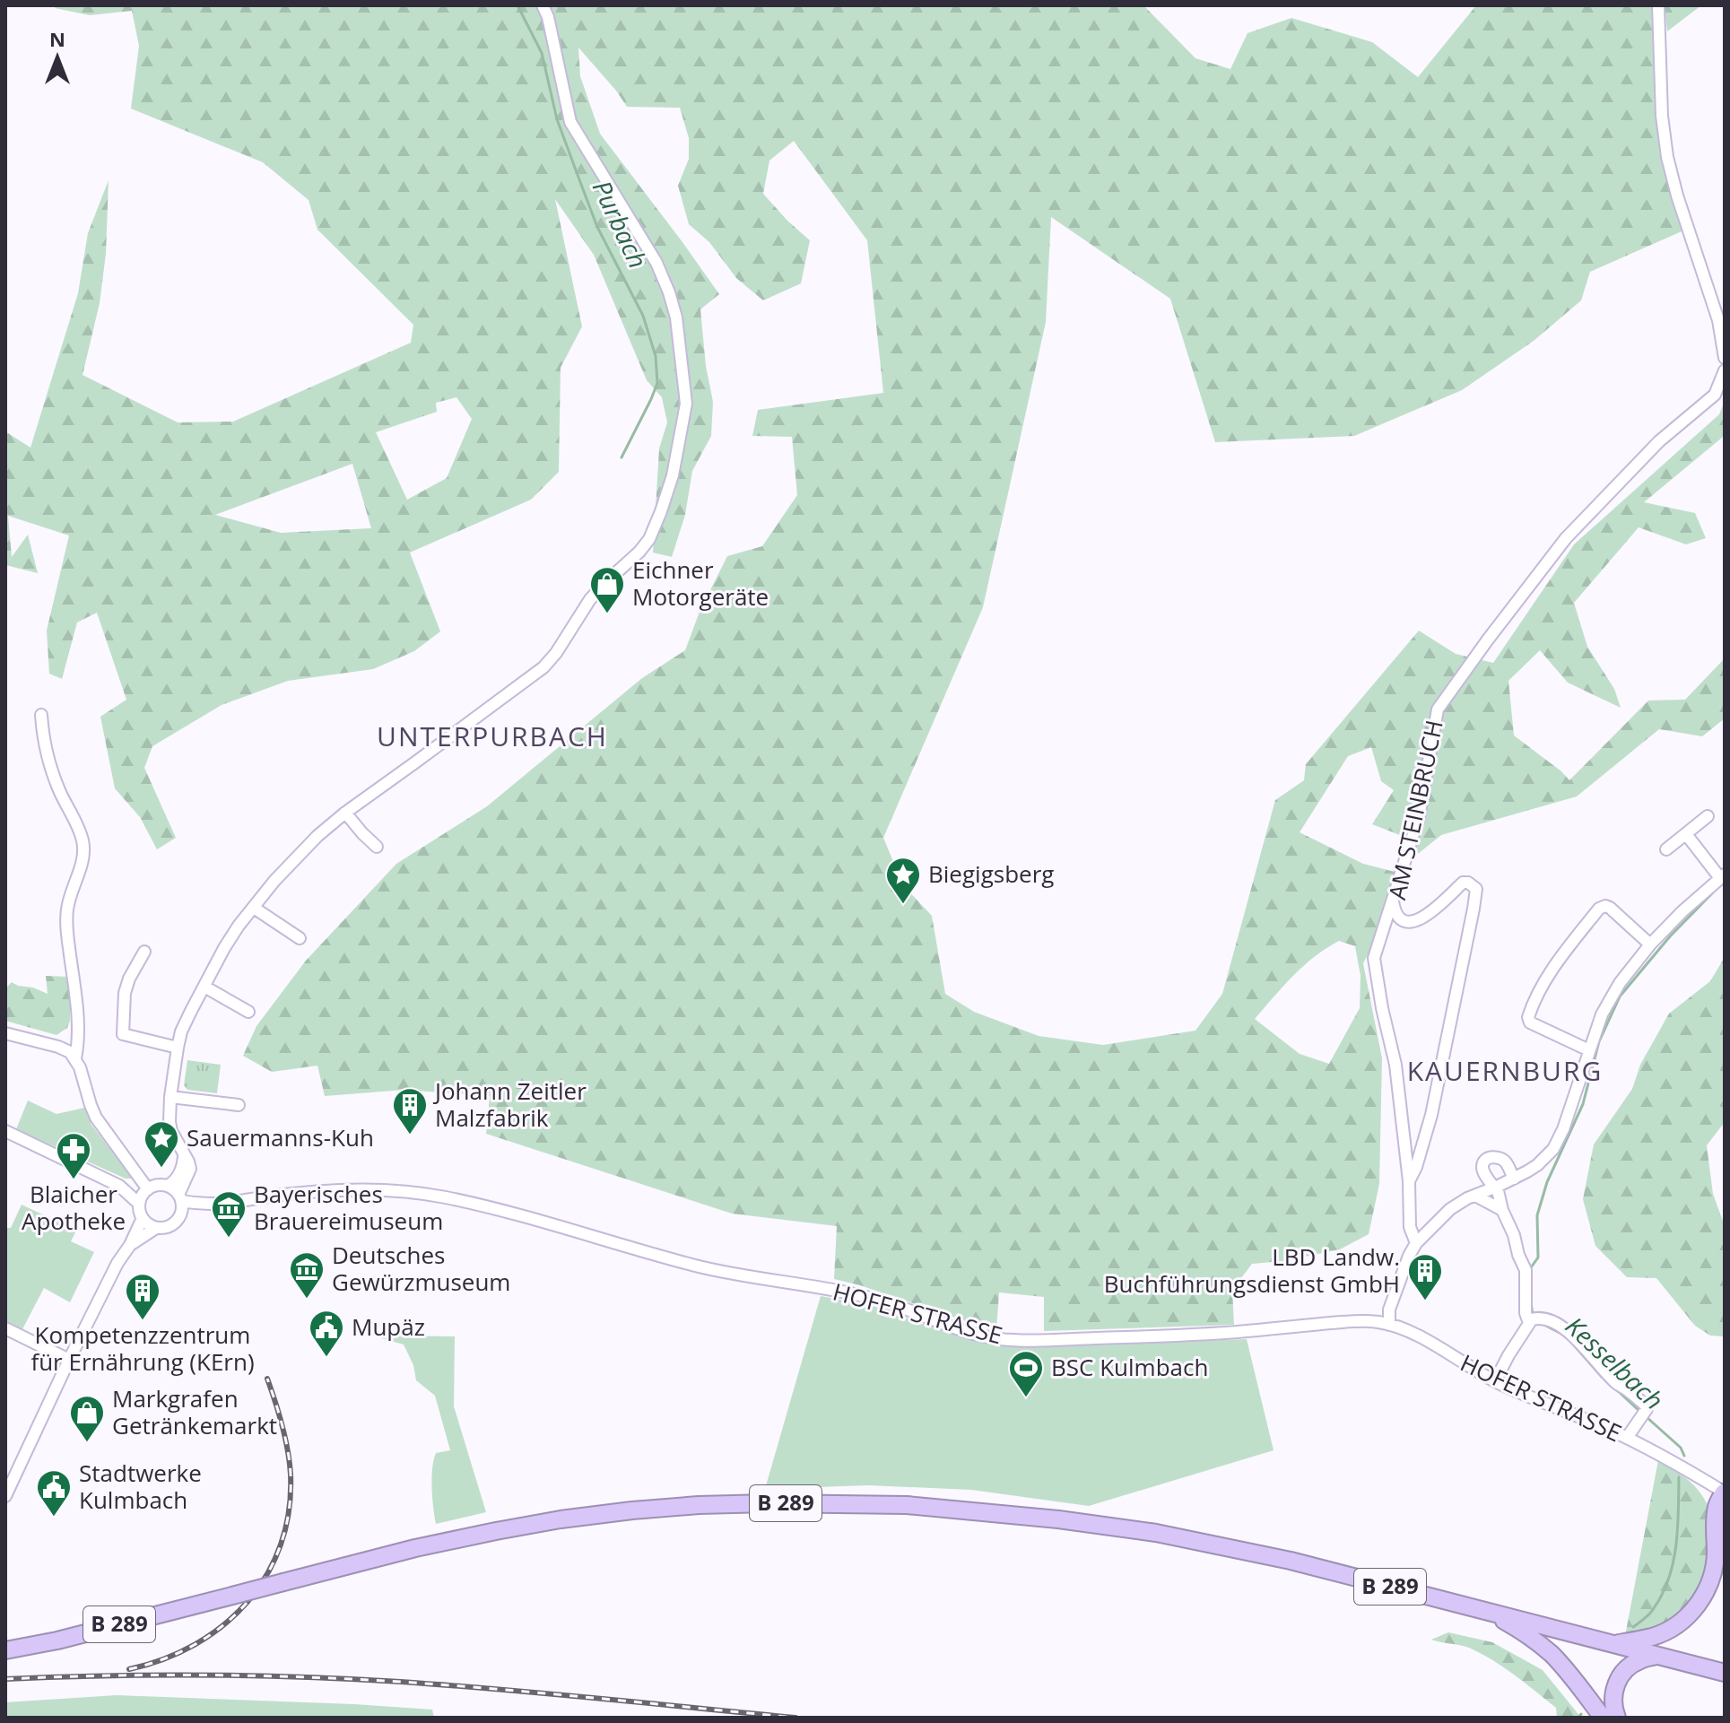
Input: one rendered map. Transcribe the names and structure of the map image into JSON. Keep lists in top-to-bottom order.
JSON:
{
  "streets": {
    "highway": ["B 289"],
    "street": ["AM STEINBRUCH", "HOFER STRASSE"]
  },
  "districts": ["UNTERPURBACH", "KAUERNBURG"],
  "water": ["Purbach", "Kesselbach"],
  "places": {
    "shop": ["Eichner Motorgeräte", "Markgrafen Getränkemarkt"],
    "place": ["Biegigsberg", "Sauermanns-Kuh"],
    "building": ["Johann Zeitler Malzfabrik", "LBD Landw. Buchführungsdienst GmbH", "Kompetenzzentrum für Ernährung (KErn)"],
    "pharmacy": ["Blaicher Apotheke"],
    "museum": ["Bayerisches Brauereimuseum", "Deutsches Gewürzmuseum"],
    "public building": ["Mupäz", "Stadtwerke Kulmbach"],
    "sports": ["BSC Kulmbach"]
  },
  "north": "top"
}
